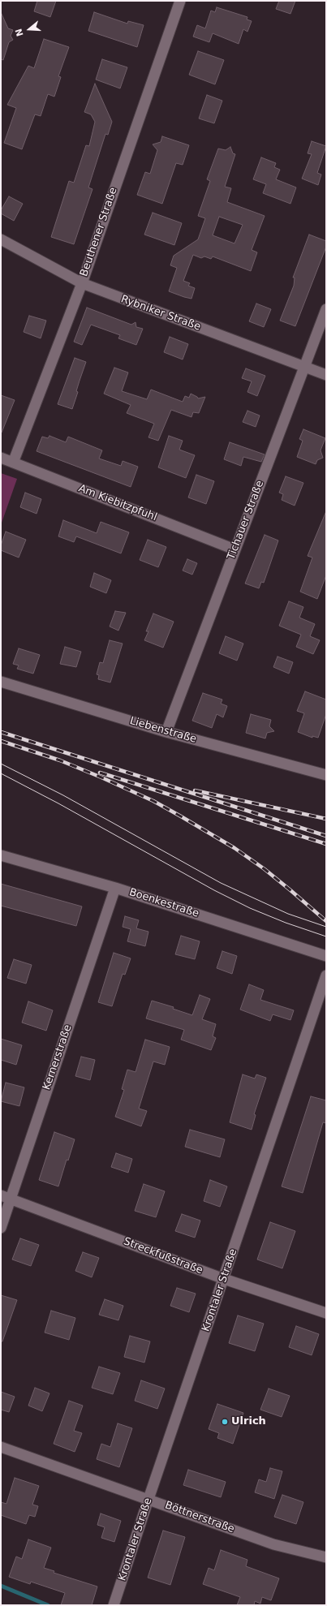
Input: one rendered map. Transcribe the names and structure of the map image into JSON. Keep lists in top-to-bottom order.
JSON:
{
  "streets": {
    "street": [
      "Beuthener Straße",
      "Rybniker Straße",
      "Am Kiebitzpfuhl",
      "Tichauer Straße",
      "Liebenstraße",
      "Boenkestraße",
      "Kernerstraße",
      "Streckfußstraße",
      "Krontaler Straße",
      "Böttnerstraße"
    ]
  },
  "crossings": [
    ["Beuthener Straße", "Rybniker Straße"],
    ["Beuthener Straße", "Am Kiebitzpfuhl"],
    ["Rybniker Straße", "Tichauer Straße"],
    ["Am Kiebitzpfuhl", "Tichauer Straße"],
    ["Tichauer Straße", "Liebenstraße"],
    ["Boenkestraße", "Kernerstraße"],
    ["Kernerstraße", "Streckfußstraße"],
    ["Streckfußstraße", "Krontaler Straße"],
    ["Krontaler Straße", "Böttnerstraße"]
  ],
  "places": ["Ulrich"],
  "north": "left"
}
